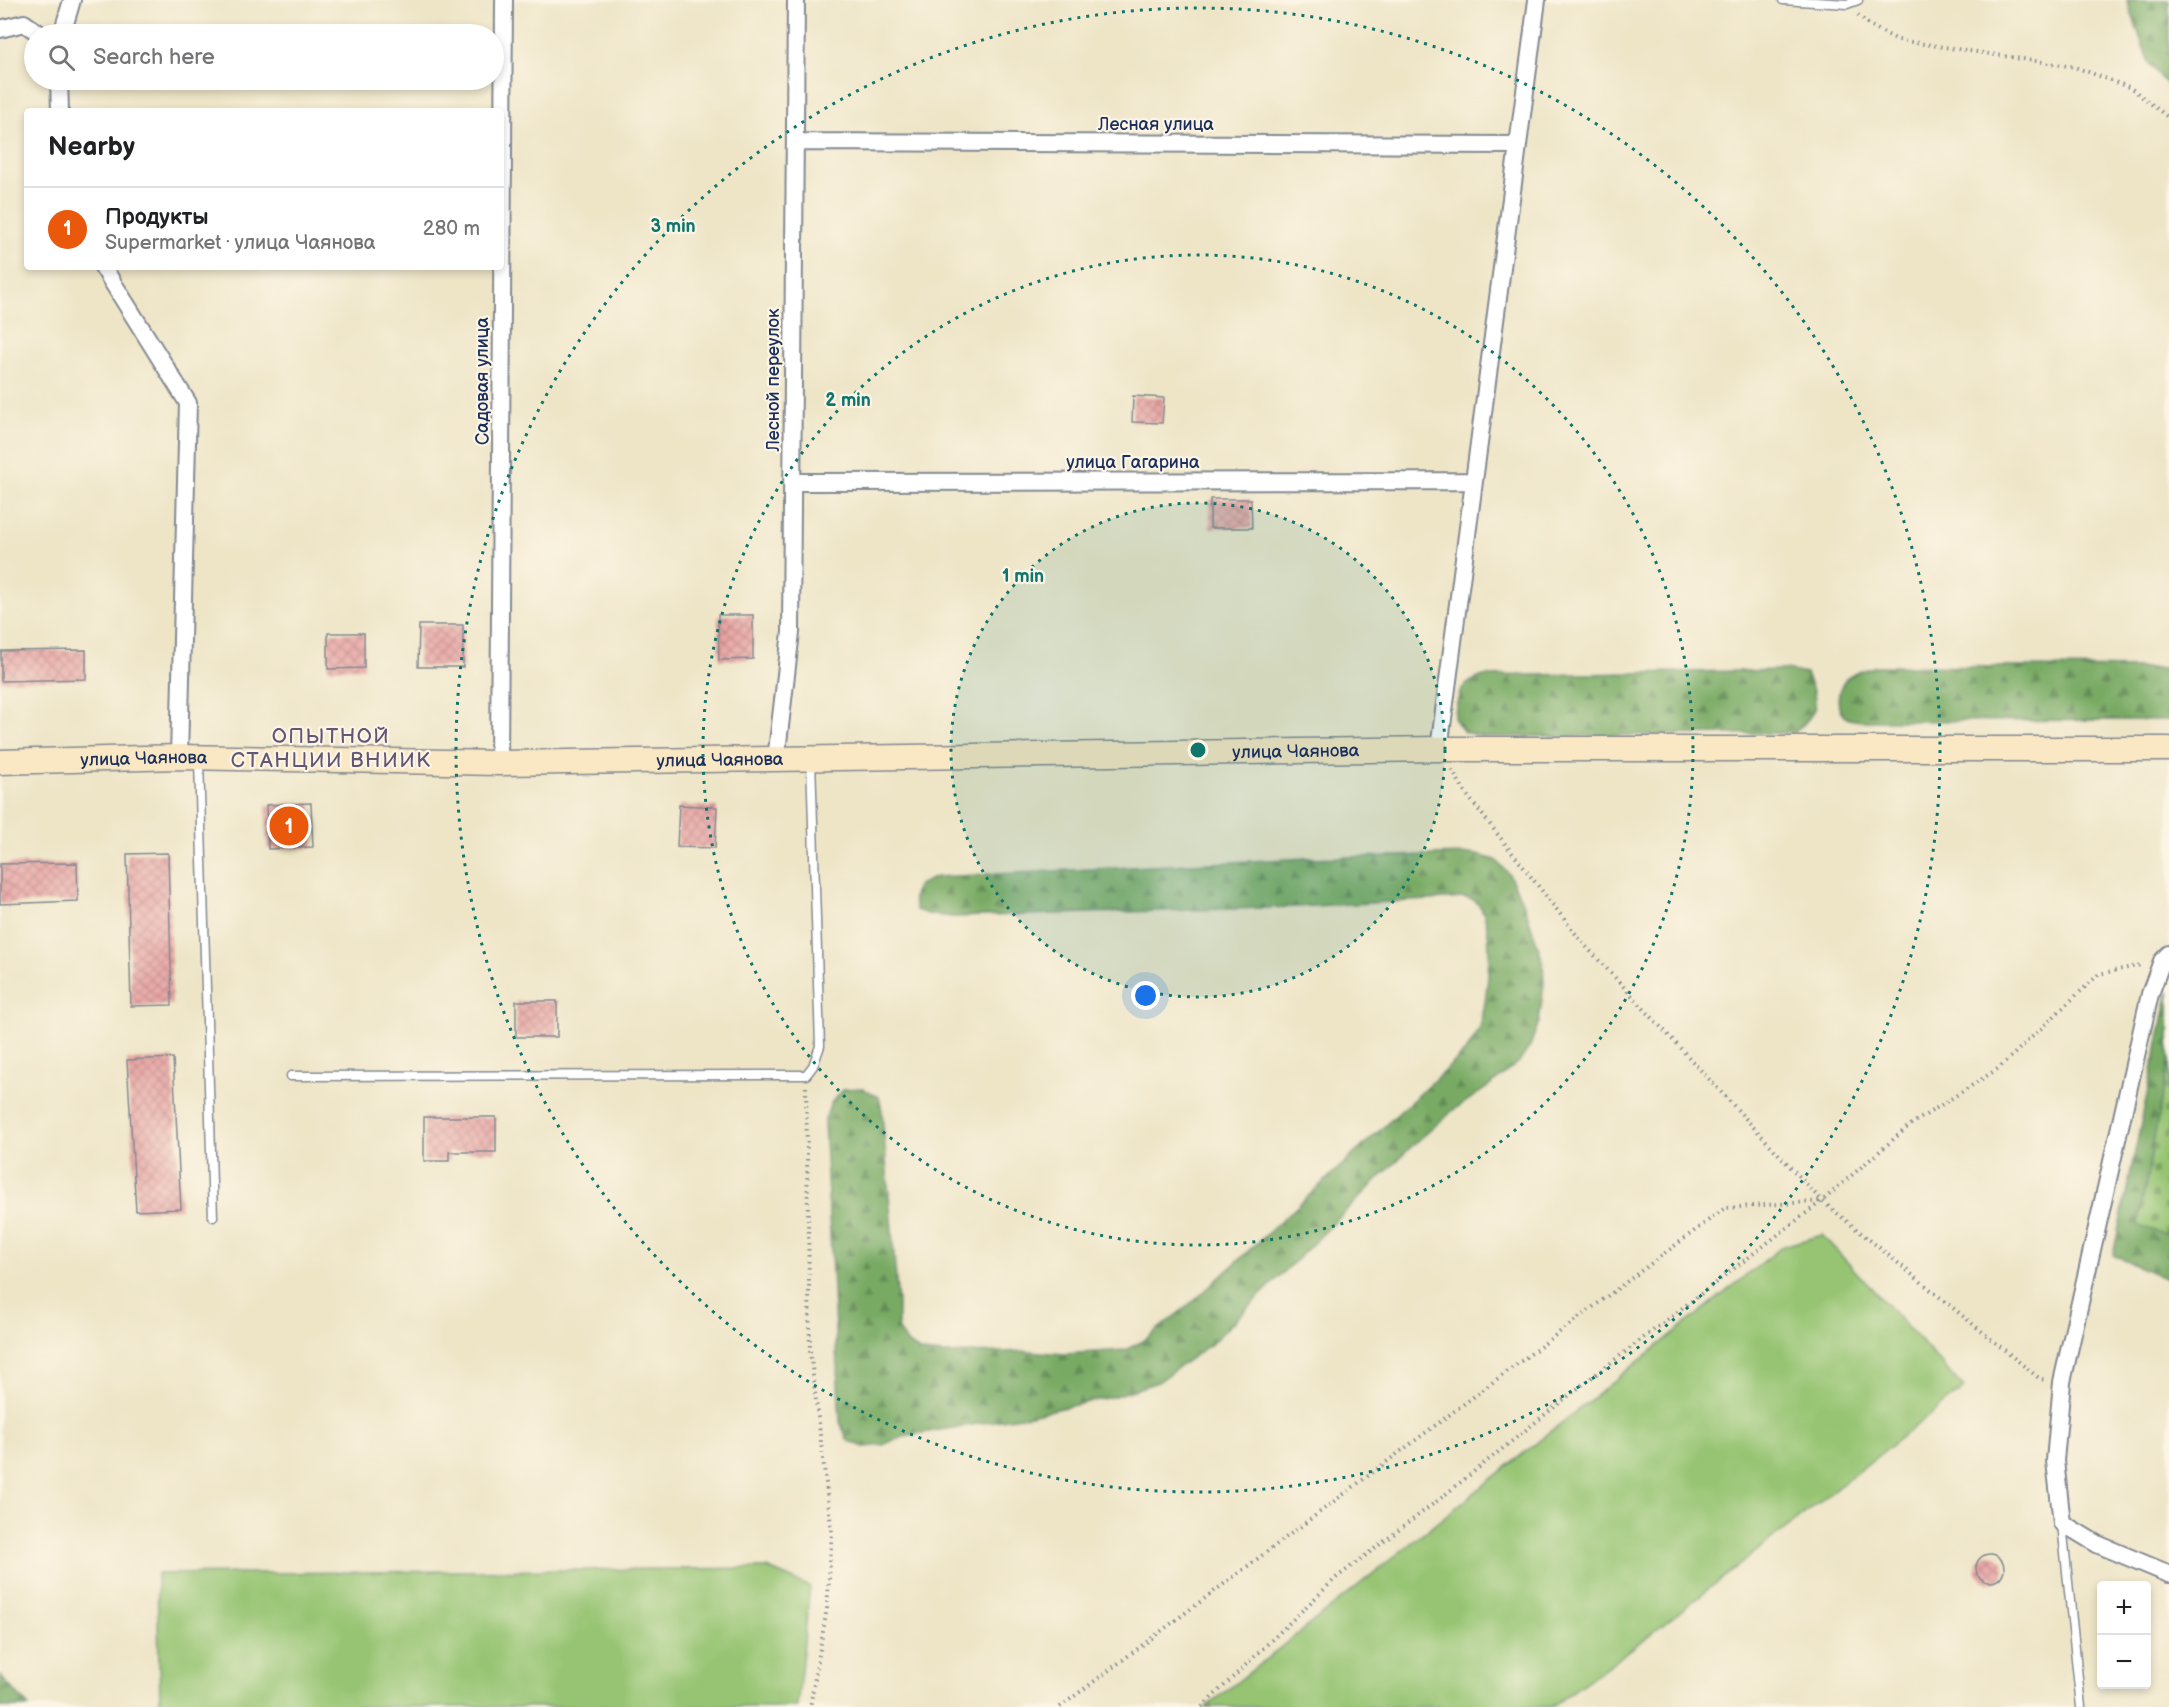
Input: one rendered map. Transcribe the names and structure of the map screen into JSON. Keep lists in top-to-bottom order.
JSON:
{
  "streets": {
    "street": [
      "Лесная улица",
      "Лесной переулок",
      "Садовая улица",
      "улица Гагарина",
      "улица Чаянова"
    ]
  },
  "crossings": [
    ["Лесная улица", "Лесной переулок"],
    ["Лесной переулок", "улица Гагарина"],
    ["Лесной переулок", "улица Чаянова"],
    ["Садовая улица", "улица Чаянова"]
  ],
  "districts": ["ОПЫТНОЙ СТАНЦИИ ВНИИК"],
  "page": {
    "search": "Search here",
    "heading": "Nearby",
    "list": [
      {
        "mark": "1",
        "name": "Продукты",
        "note": "Supermarket · улица Чаянова",
        "value": "280 m"
      }
    ],
    "pins": "1",
    "map_buttons": ["+", "−"]
  },
  "rings": ["3 min", "2 min", "1 min"]
}
